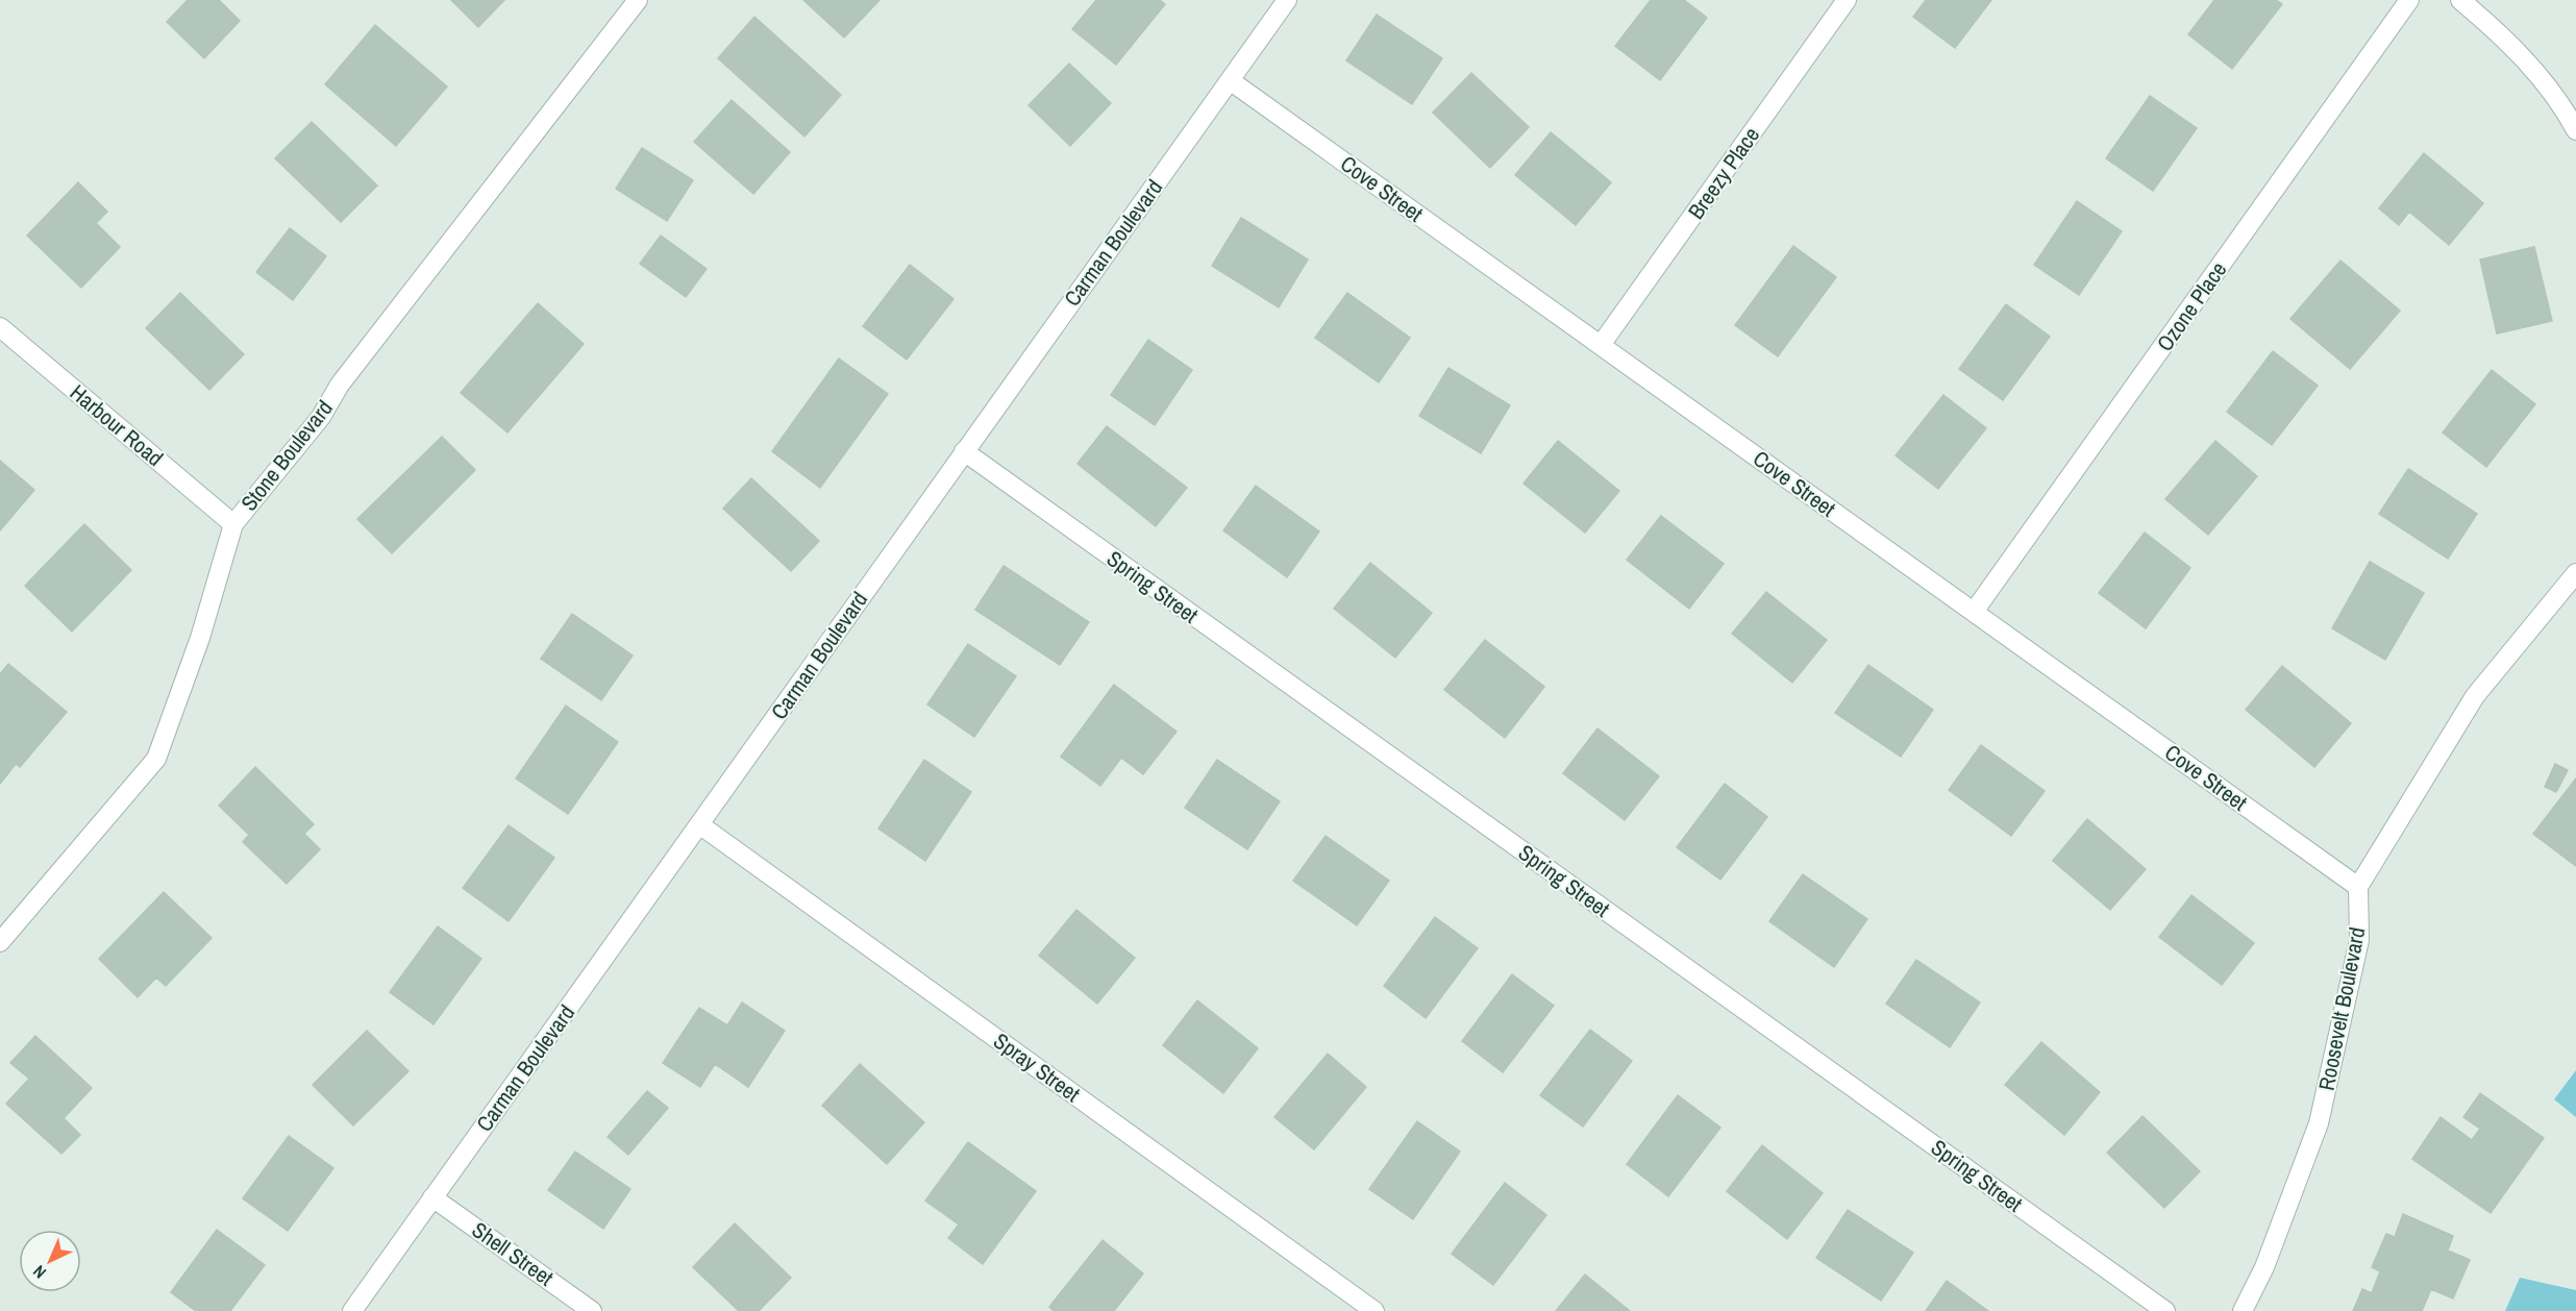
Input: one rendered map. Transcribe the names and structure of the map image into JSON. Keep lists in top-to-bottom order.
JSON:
{
  "streets": {
    "street": [
      "Breezy Place",
      "Cove Street",
      "Carman Boulevard",
      "Ozone Place",
      "Harbour Road",
      "Stone Boulevard",
      "Spring Street",
      "Roosevelt Boulevard",
      "Spray Street",
      "Shell Street"
    ]
  },
  "crossings": [
    ["Breezy Place", "Cove Street"],
    ["Cove Street", "Carman Boulevard"],
    ["Cove Street", "Ozone Place"],
    ["Cove Street", "Roosevelt Boulevard"],
    ["Carman Boulevard", "Spring Street"],
    ["Carman Boulevard", "Spray Street"],
    ["Carman Boulevard", "Shell Street"],
    ["Harbour Road", "Stone Boulevard"]
  ],
  "north": "bottom left"
}
